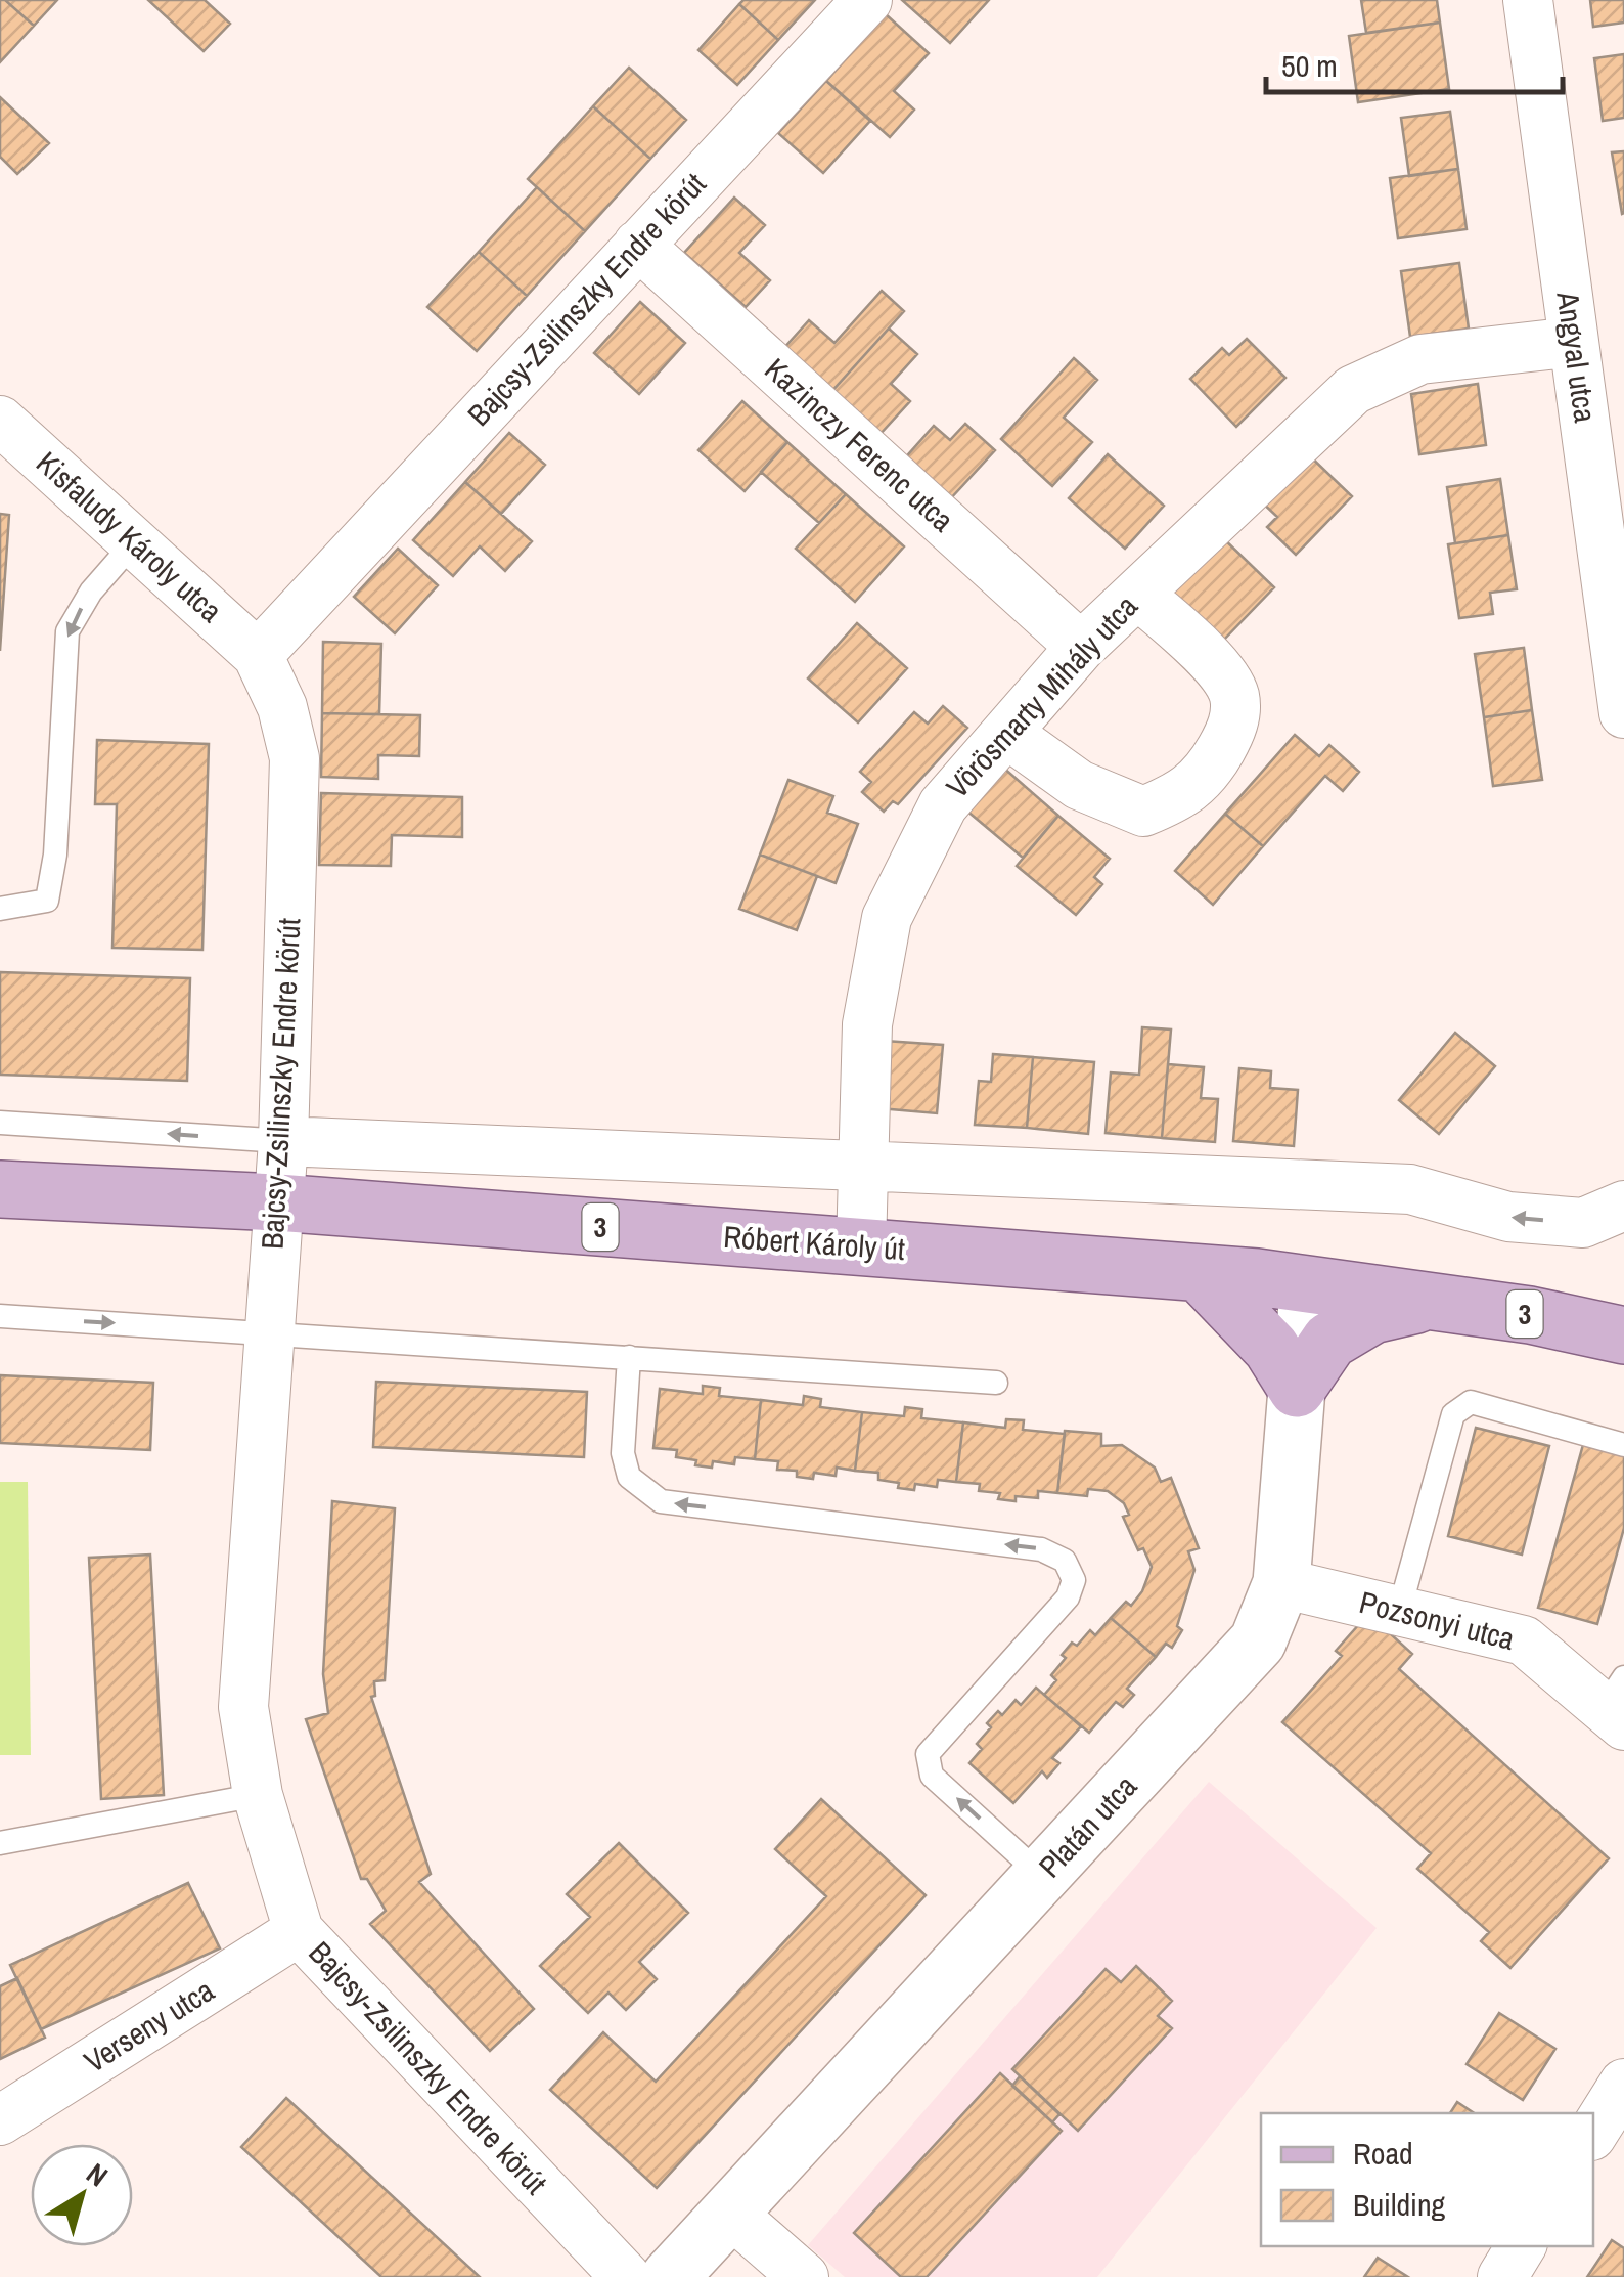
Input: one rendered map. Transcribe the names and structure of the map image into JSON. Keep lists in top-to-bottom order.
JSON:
{
  "streets": {
    "main road": ["3", "Róbert Károly út"],
    "street": [
      "Bajcsy-Zsilinszky Endre körút",
      "Angyal utca",
      "Kazinczy Ferenc utca",
      "Kisfaludy Károly utca",
      "Vörösmarty Mihály utca",
      "Pozsonyi utca",
      "Platán utca",
      "Verseny utca"
    ]
  },
  "crossings": [
    ["Bajcsy-Zsilinszky Endre körút", "Kazinczy Ferenc utca"],
    ["Bajcsy-Zsilinszky Endre körút", "Kisfaludy Károly utca"],
    ["Bajcsy-Zsilinszky Endre körút", "Róbert Károly út"],
    ["Bajcsy-Zsilinszky Endre körút", "Verseny utca"],
    ["Angyal utca", "Vörösmarty Mihály utca"],
    ["Kazinczy Ferenc utca", "Vörösmarty Mihály utca"],
    ["Vörösmarty Mihály utca", "Róbert Károly út"],
    ["Róbert Károly út", "Platán utca"],
    ["Pozsonyi utca", "Platán utca"]
  ],
  "legend": ["Road", "Building"],
  "scale_bar": "50 m",
  "north": "top right"
}
